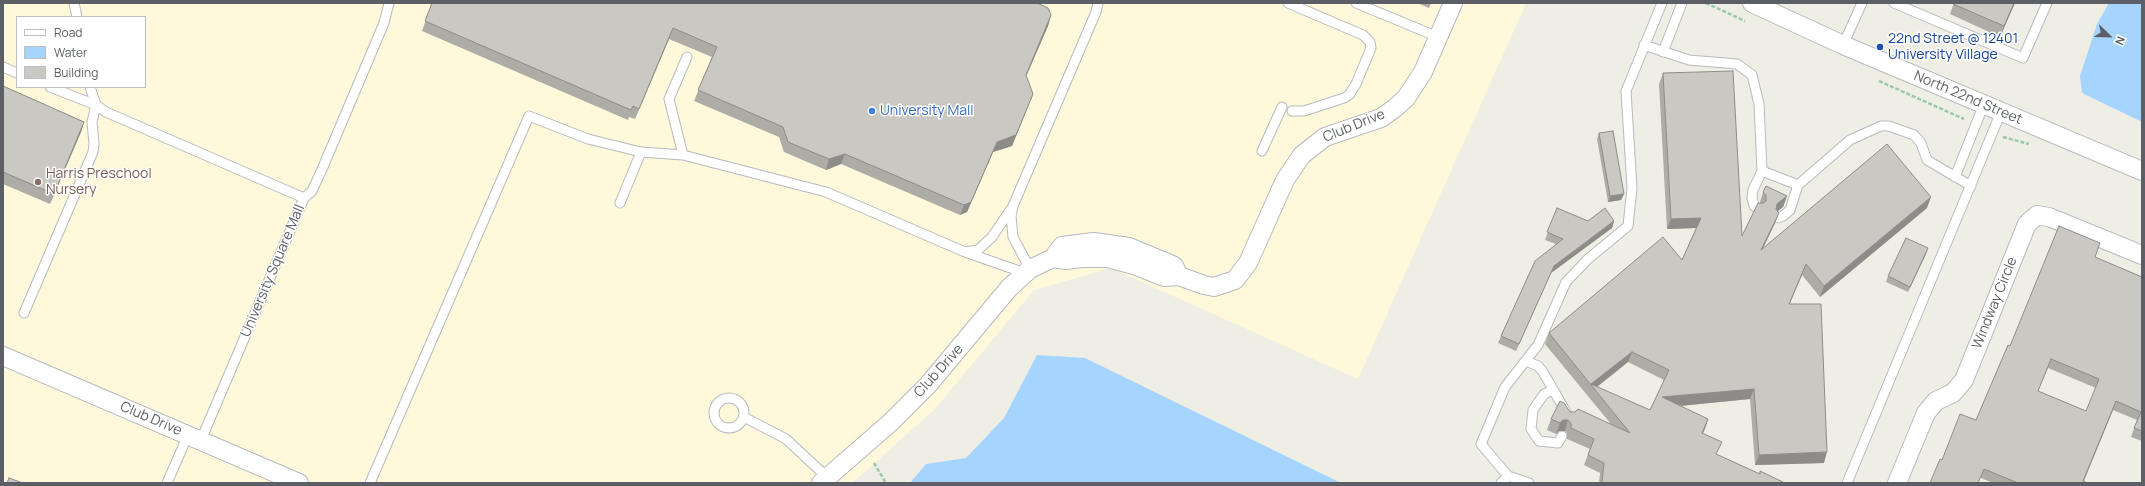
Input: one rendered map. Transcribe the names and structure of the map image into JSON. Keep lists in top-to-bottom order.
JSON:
{
  "streets": {
    "street": ["North 22nd Street", "Club Drive", "Windway Circle"],
    "lane": ["University Square Mall"]
  },
  "crossings": [
    ["Club Drive", "University Square Mall"]
  ],
  "places": ["22nd Street @ 12401 University Village", "University Mall", "Harris Preschool Nursery"],
  "legend": ["Road", "Water", "Building"],
  "north": "bottom right"
}
